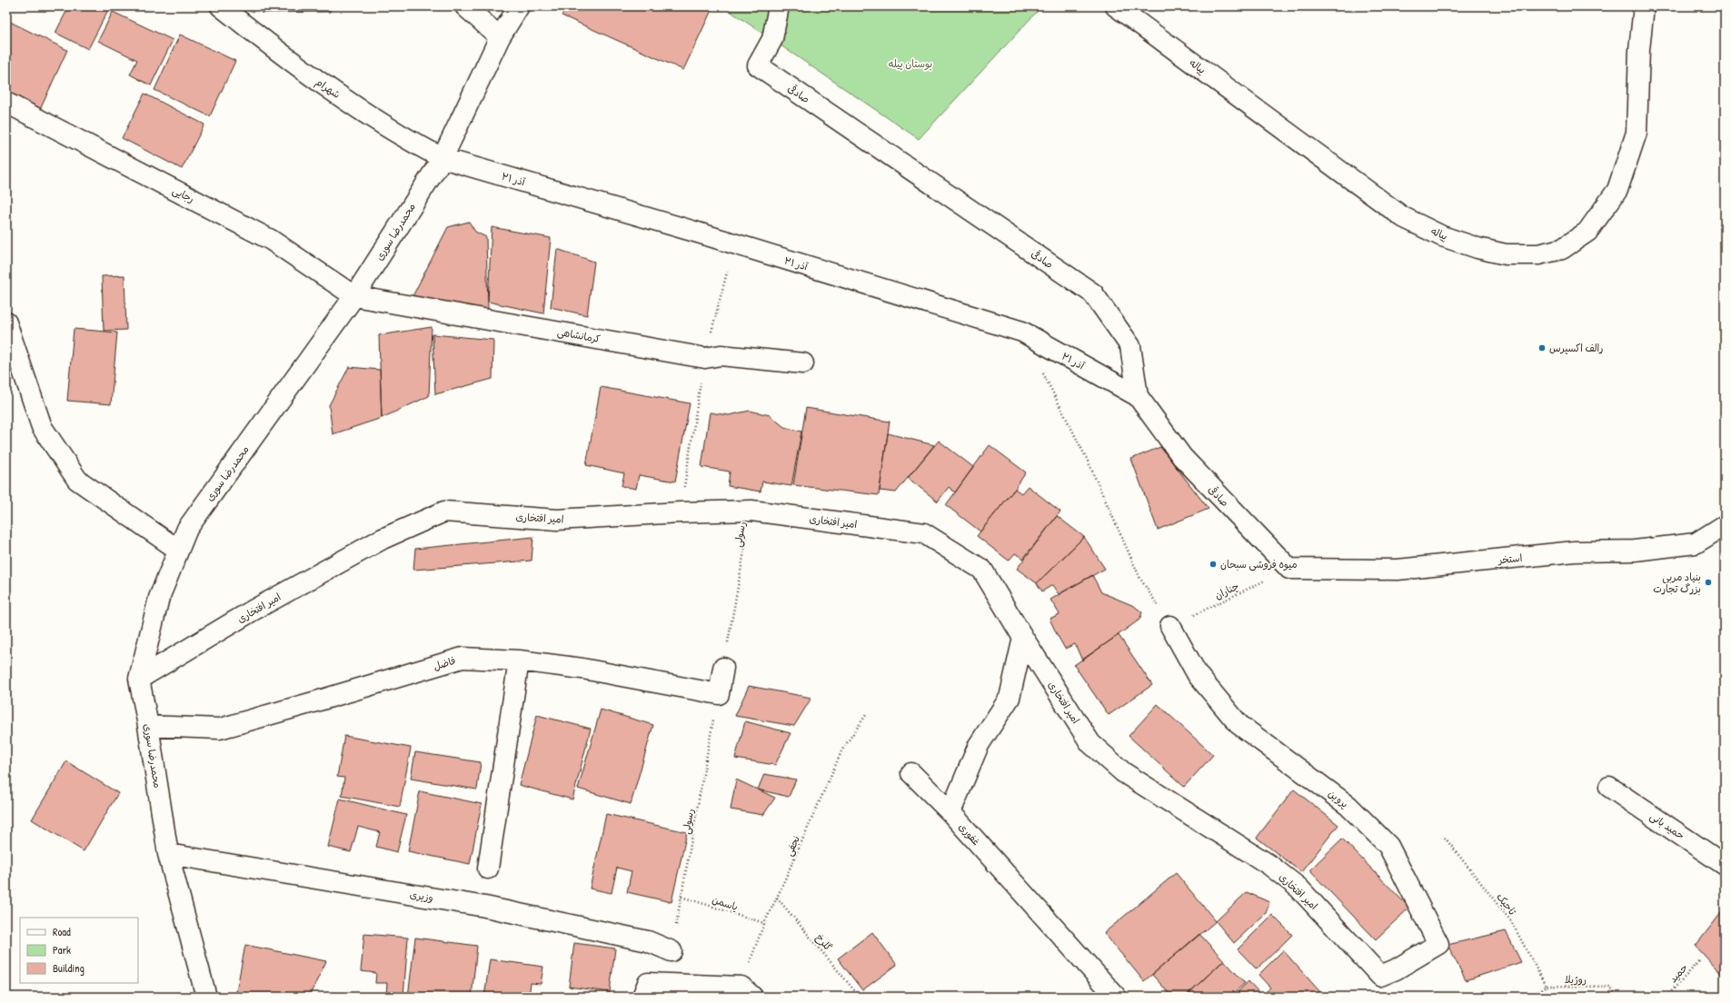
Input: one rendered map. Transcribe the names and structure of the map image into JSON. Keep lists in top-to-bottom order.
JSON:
{
  "streets": {
    "street": [
      "پیاله",
      "شهرام",
      "صادقی",
      "۲۱ آذر",
      "رجایی",
      "محمدرضا سوری",
      "کرمانشاهی",
      "امیر افتخاری",
      "استخر",
      "فاضل",
      "پروین",
      "حمید بانی",
      "غفوری",
      "وزیری"
    ],
    "path": [
      "رسولی",
      "چناران",
      "نجفی",
      "یاسمن",
      "تاجیک",
      "گلرخ",
      "حمید",
      "روژیلا"
    ]
  },
  "crossings": [
    ["شهرام", "۲۱ آذر"],
    ["شهرام", "محمدرضا سوری"],
    ["صادقی", "۲۱ آذر"],
    ["صادقی", "استخر"],
    ["صادقی", "چناران"],
    ["۲۱ آذر", "محمدرضا سوری"],
    ["رجایی", "محمدرضا سوری"],
    ["رجایی", "کرمانشاهی"],
    ["محمدرضا سوری", "کرمانشاهی"],
    ["محمدرضا سوری", "امیر افتخاری"],
    ["محمدرضا سوری", "فاضل"],
    ["محمدرضا سوری", "وزیری"],
    ["امیر افتخاری", "رسولی"],
    ["امیر افتخاری", "پروین"],
    ["رسولی", "فاضل"],
    ["رسولی", "وزیری"],
    ["رسولی", "یاسمن"],
    ["استخر", "چناران"],
    ["چناران", "پروین"],
    ["نجفی", "یاسمن"],
    ["نجفی", "گلرخ"],
    ["تاجیک", "روژیلا"]
  ],
  "parks": ["بوستان پیله"],
  "places": ["رالف اکسپرس", "میوه فروشی سبحان", "بنیاد مربی بزرگ تجارت"],
  "legend": ["Road", "Park", "Building"]
}
